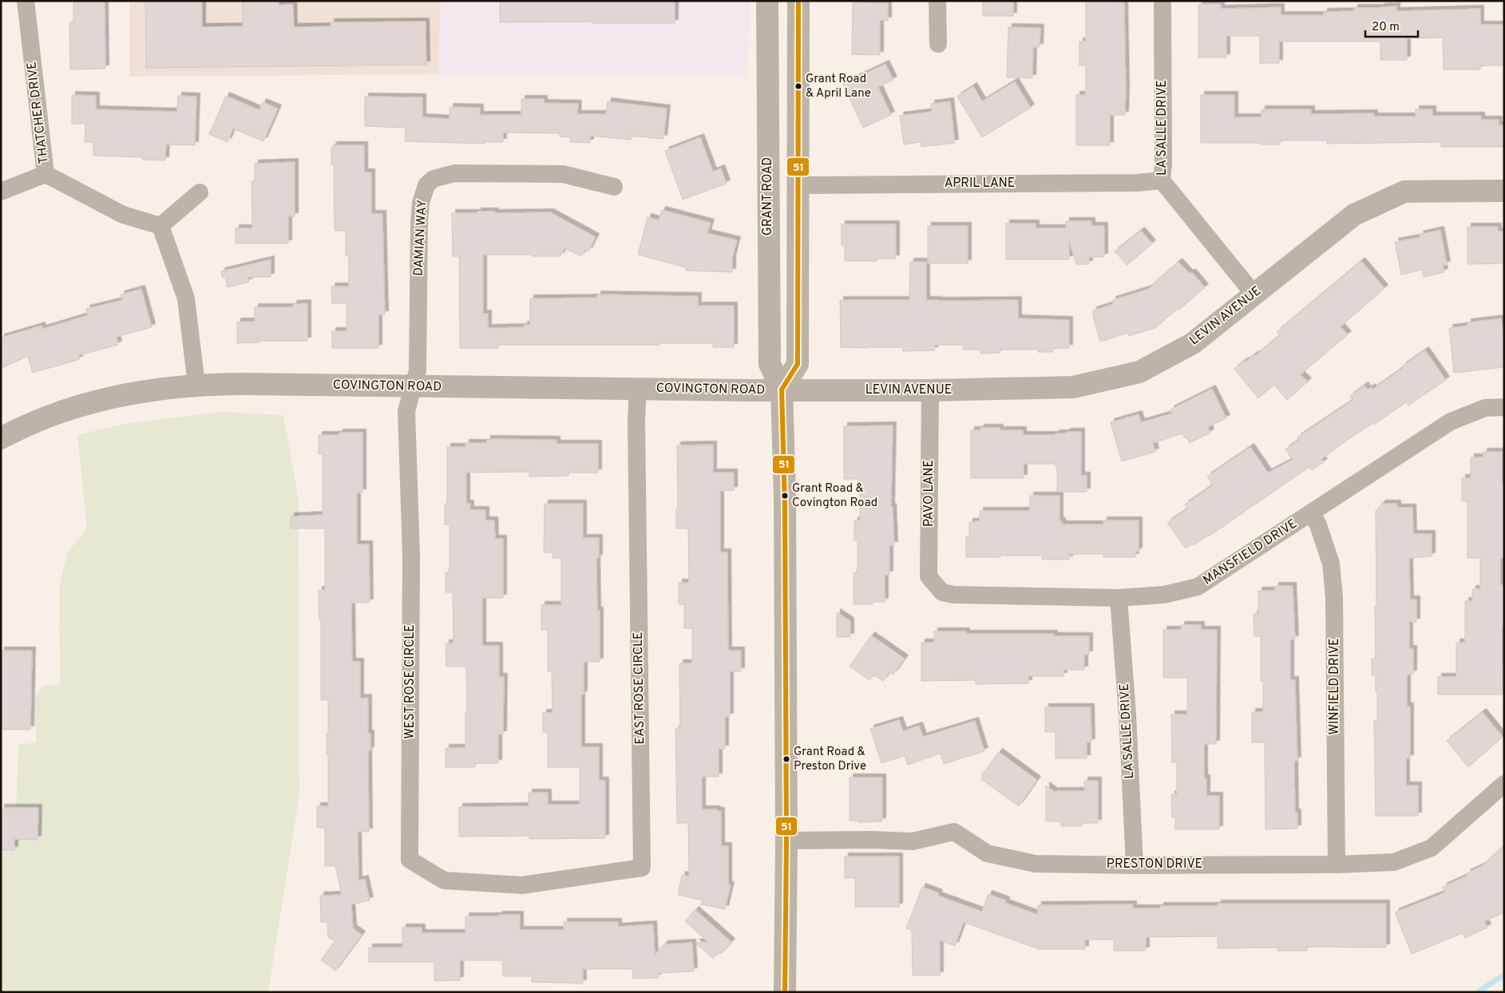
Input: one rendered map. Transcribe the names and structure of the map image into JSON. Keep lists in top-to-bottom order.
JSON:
{
  "streets": {
    "main road": ["GRANT ROAD"],
    "street": [
      "THATCHER DRIVE",
      "LA SALLE DRIVE",
      "APRIL LANE",
      "DAMIAN WAY",
      "LEVIN AVENUE",
      "COVINGTON ROAD",
      "PAVO LANE",
      "MANSFIELD DRIVE",
      "WEST ROSE CIRCLE",
      "WINFIELD DRIVE",
      "EAST ROSE CIRCLE",
      "PRESTON DRIVE"
    ]
  },
  "crossings": [
    ["LA SALLE DRIVE", "APRIL LANE"],
    ["LA SALLE DRIVE", "LEVIN AVENUE"],
    ["LA SALLE DRIVE", "MANSFIELD DRIVE"],
    ["LA SALLE DRIVE", "PRESTON DRIVE"],
    ["GRANT ROAD", "LEVIN AVENUE"],
    ["GRANT ROAD", "COVINGTON ROAD"],
    ["GRANT ROAD", "PRESTON DRIVE"],
    ["DAMIAN WAY", "COVINGTON ROAD"],
    ["DAMIAN WAY", "WEST ROSE CIRCLE"],
    ["LEVIN AVENUE", "COVINGTON ROAD"],
    ["LEVIN AVENUE", "PAVO LANE"],
    ["COVINGTON ROAD", "WEST ROSE CIRCLE"],
    ["COVINGTON ROAD", "EAST ROSE CIRCLE"],
    ["PAVO LANE", "MANSFIELD DRIVE"],
    ["MANSFIELD DRIVE", "WINFIELD DRIVE"],
    ["WEST ROSE CIRCLE", "EAST ROSE CIRCLE"],
    ["WINFIELD DRIVE", "PRESTON DRIVE"]
  ],
  "places": ["Grant Road & April Lane", "Grant Road & Covington Road", "Grant Road & Preston Drive"],
  "lines": ["transit line 51"],
  "scale_bar": "20 m"
}
